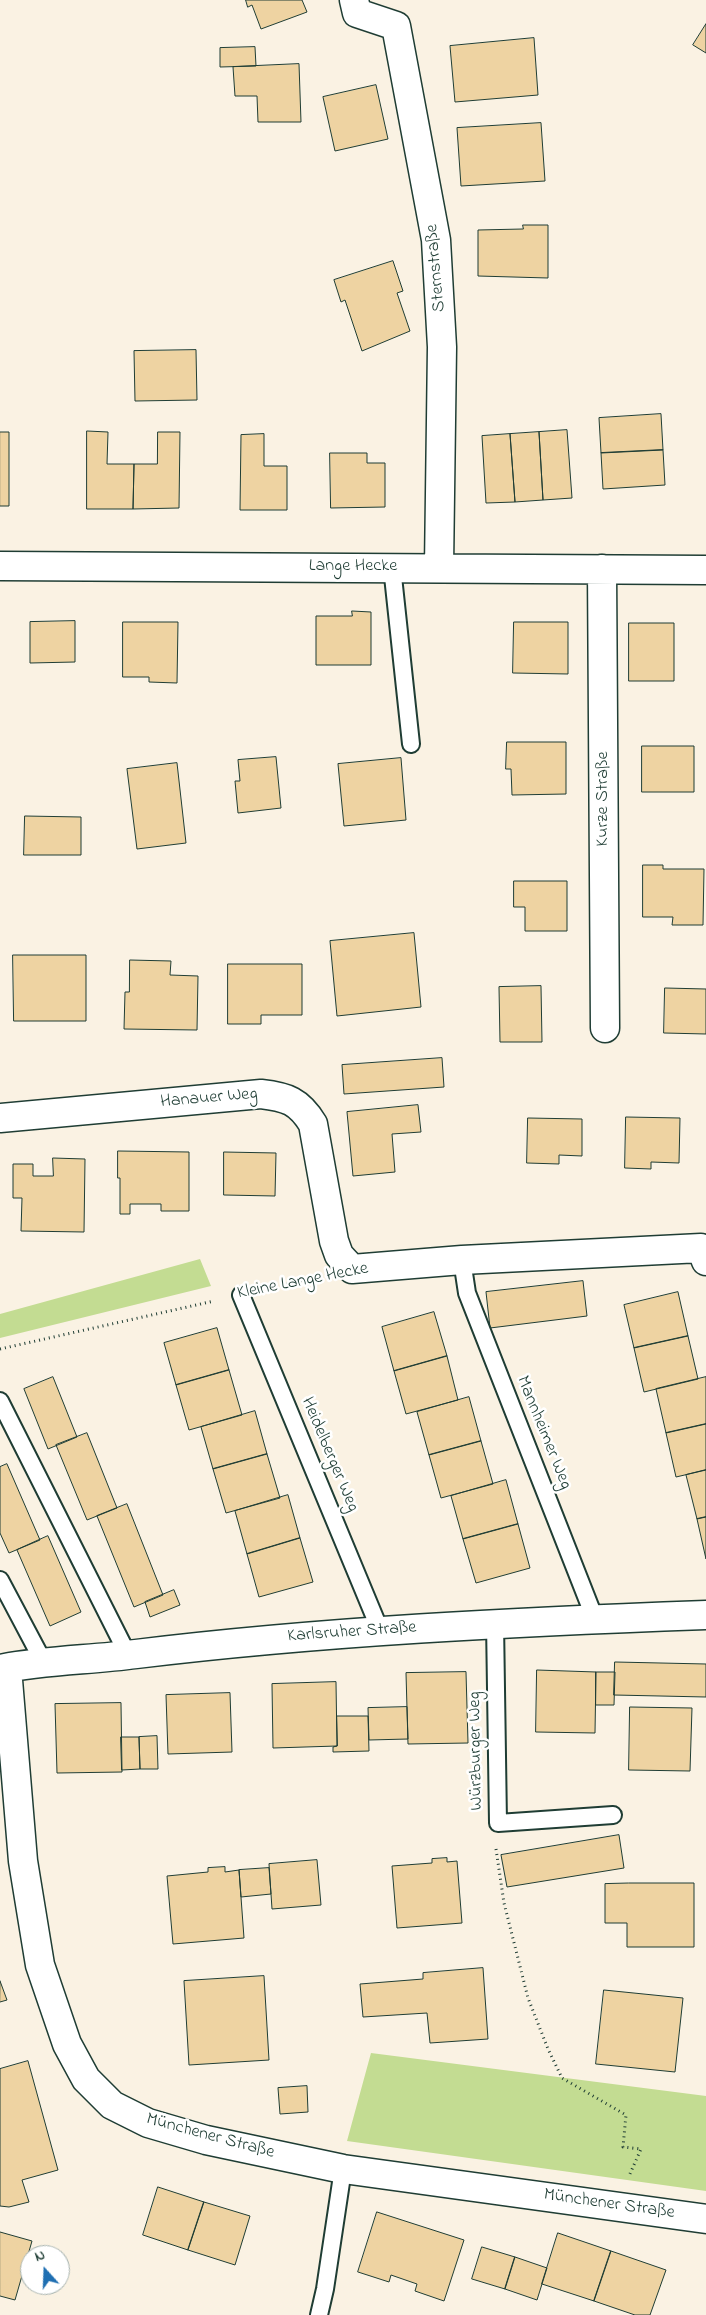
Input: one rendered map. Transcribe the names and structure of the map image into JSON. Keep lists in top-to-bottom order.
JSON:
{
  "streets": {
    "street": [
      "Sternstraße",
      "Lange Hecke",
      "Kurze Straße",
      "Hanauer Weg",
      "Kleine Lange Hecke",
      "Karlsruher Straße",
      "Münchener Straße"
    ],
    "lane": ["Mannheimer Weg", "Heidelberger Weg", "Würzburger Weg"]
  },
  "crossings": [
    ["Sternstraße", "Lange Hecke"],
    ["Lange Hecke", "Kurze Straße"],
    ["Hanauer Weg", "Kleine Lange Hecke"],
    ["Kleine Lange Hecke", "Mannheimer Weg"],
    ["Kleine Lange Hecke", "Heidelberger Weg"],
    ["Mannheimer Weg", "Karlsruher Straße"],
    ["Heidelberger Weg", "Karlsruher Straße"],
    ["Karlsruher Straße", "Würzburger Weg"],
    ["Karlsruher Straße", "Münchener Straße"]
  ],
  "north": "top"
}
